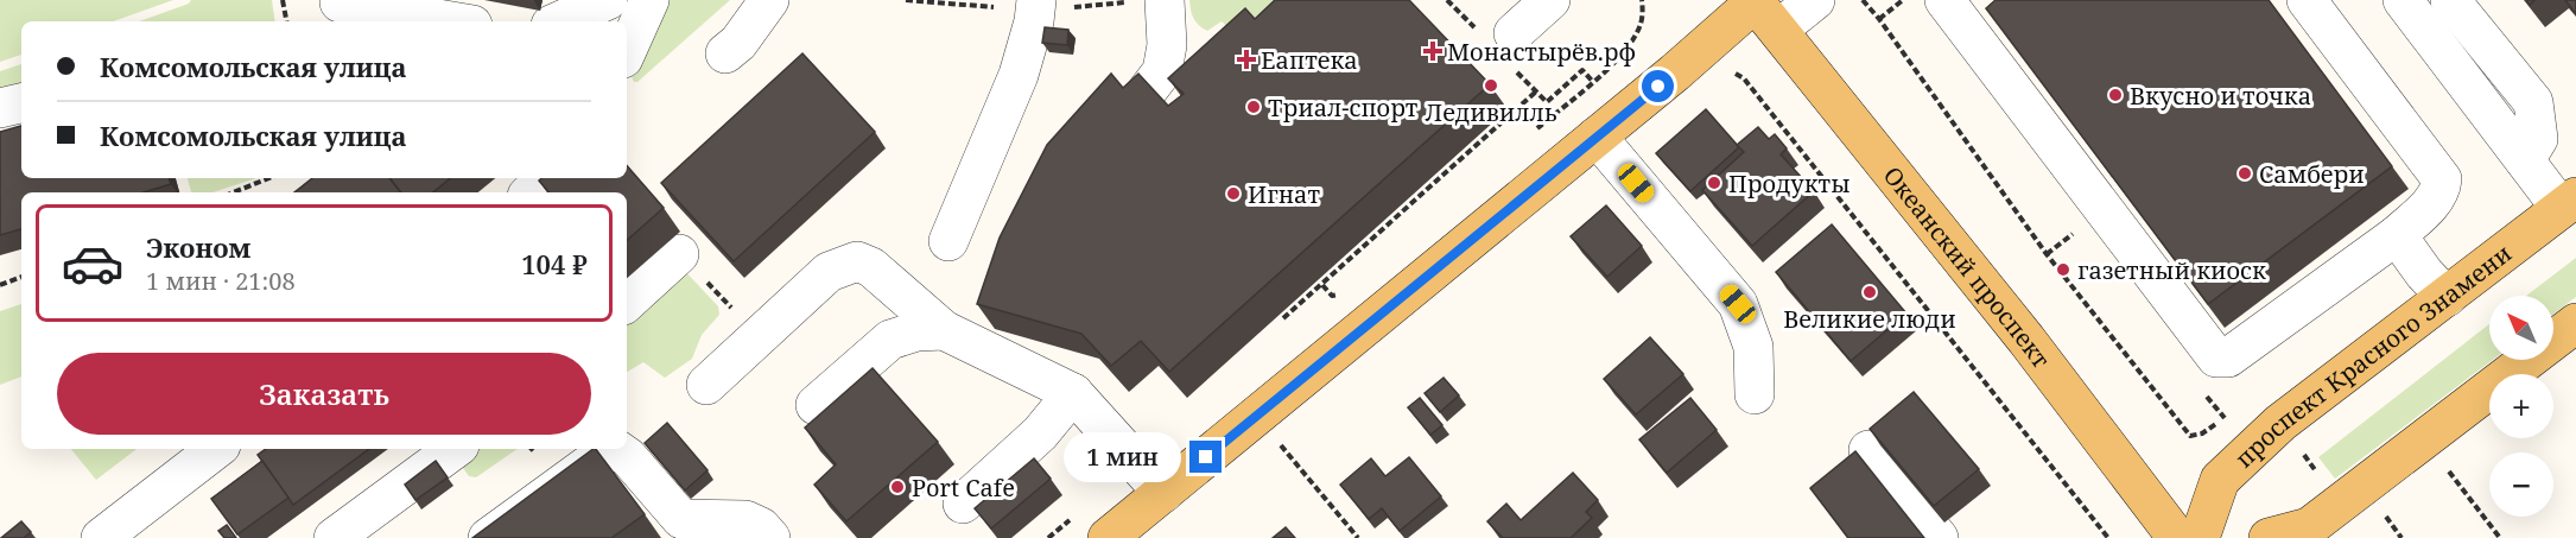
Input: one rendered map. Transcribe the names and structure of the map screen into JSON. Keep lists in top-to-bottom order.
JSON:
{
  "streets": {
    "main road": ["Океанский проспект", "проспект Красного Знамени"]
  },
  "places": {
    "health": ["Монастырёв.рф", "Еаптека"],
    "other": [
      "Ледивилль",
      "Вкусно и точка",
      "Триал-спорт",
      "Самбери",
      "Продукты",
      "Игнат",
      "газетный киоск",
      "Великие люди",
      "Port Cafe"
    ]
  },
  "north": "top left",
  "page": {
    "banner": ["Комсомольская улица", "Комсомольская улица"],
    "list": [
      {
        "name": "Эконом",
        "note": "1 мин · 21:08",
        "value": "104 ₽"
      }
    ],
    "map_buttons": ["+", "−"],
    "buttons": "Заказать",
    "bubble": "1 мин"
  }
}
